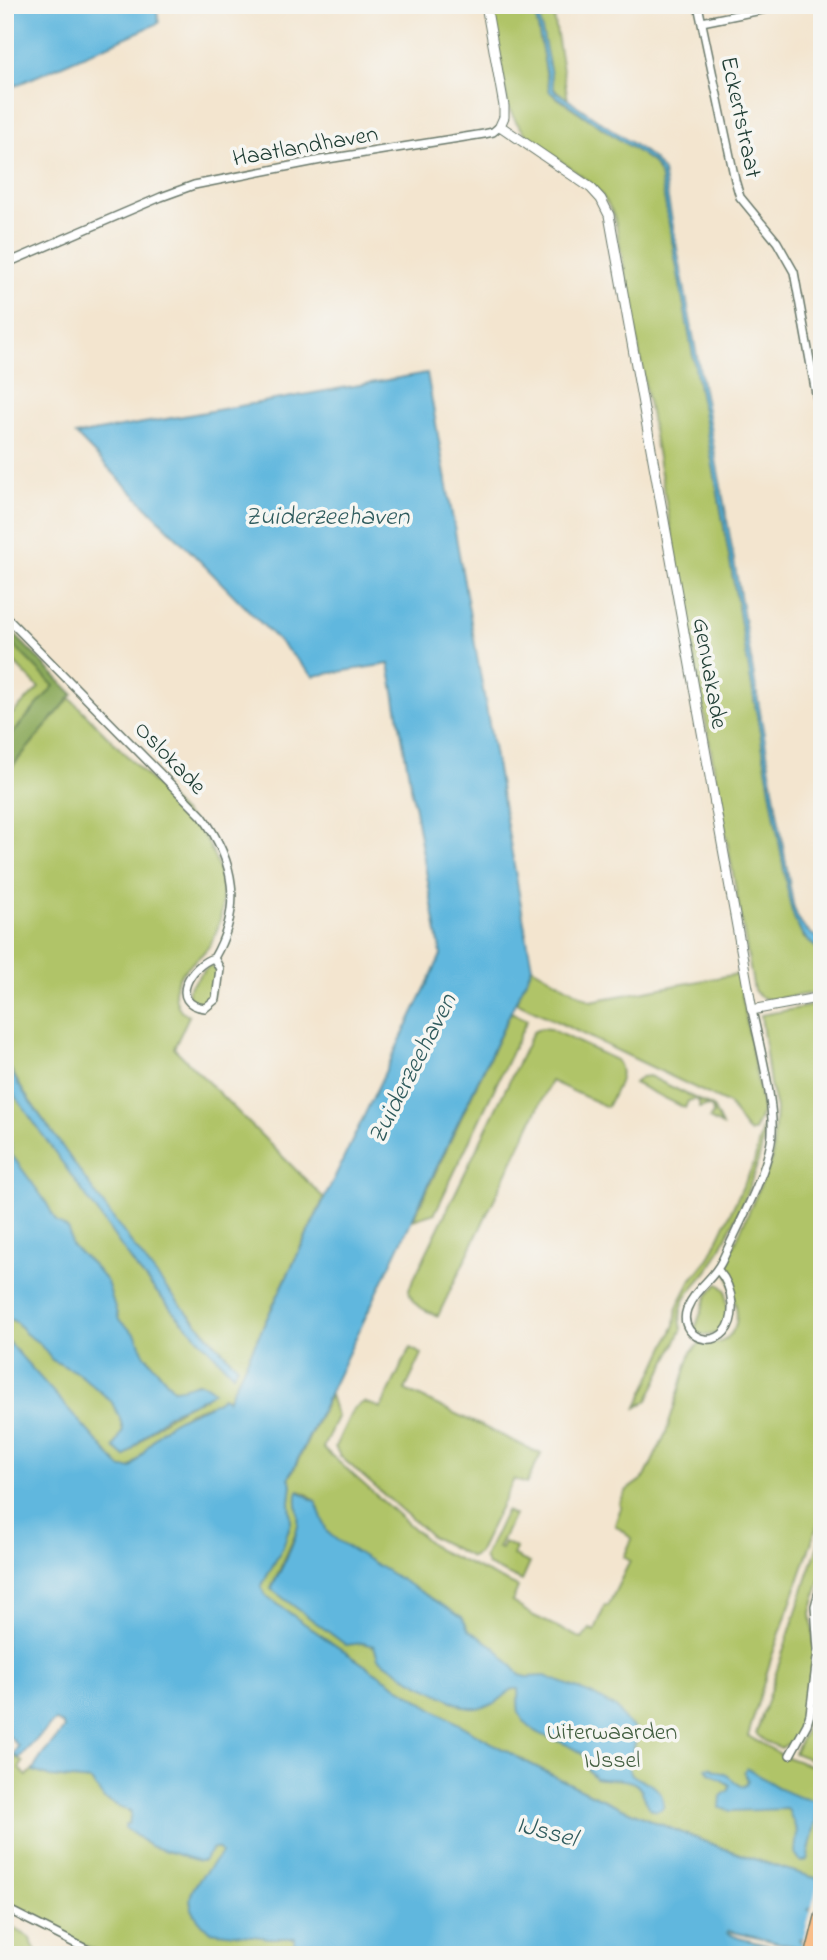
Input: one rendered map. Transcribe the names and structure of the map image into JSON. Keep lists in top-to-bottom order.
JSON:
{
  "streets": {
    "street": [
      "Eckertstraat",
      "Haatlandhaven",
      "Genuakade",
      "Oslokade"
    ]
  },
  "crossings": [
    ["Haatlandhaven", "Genuakade"]
  ],
  "water": ["Zuiderzeehaven", "IJssel"],
  "parks": ["Uiterwaarden IJssel"]
}
